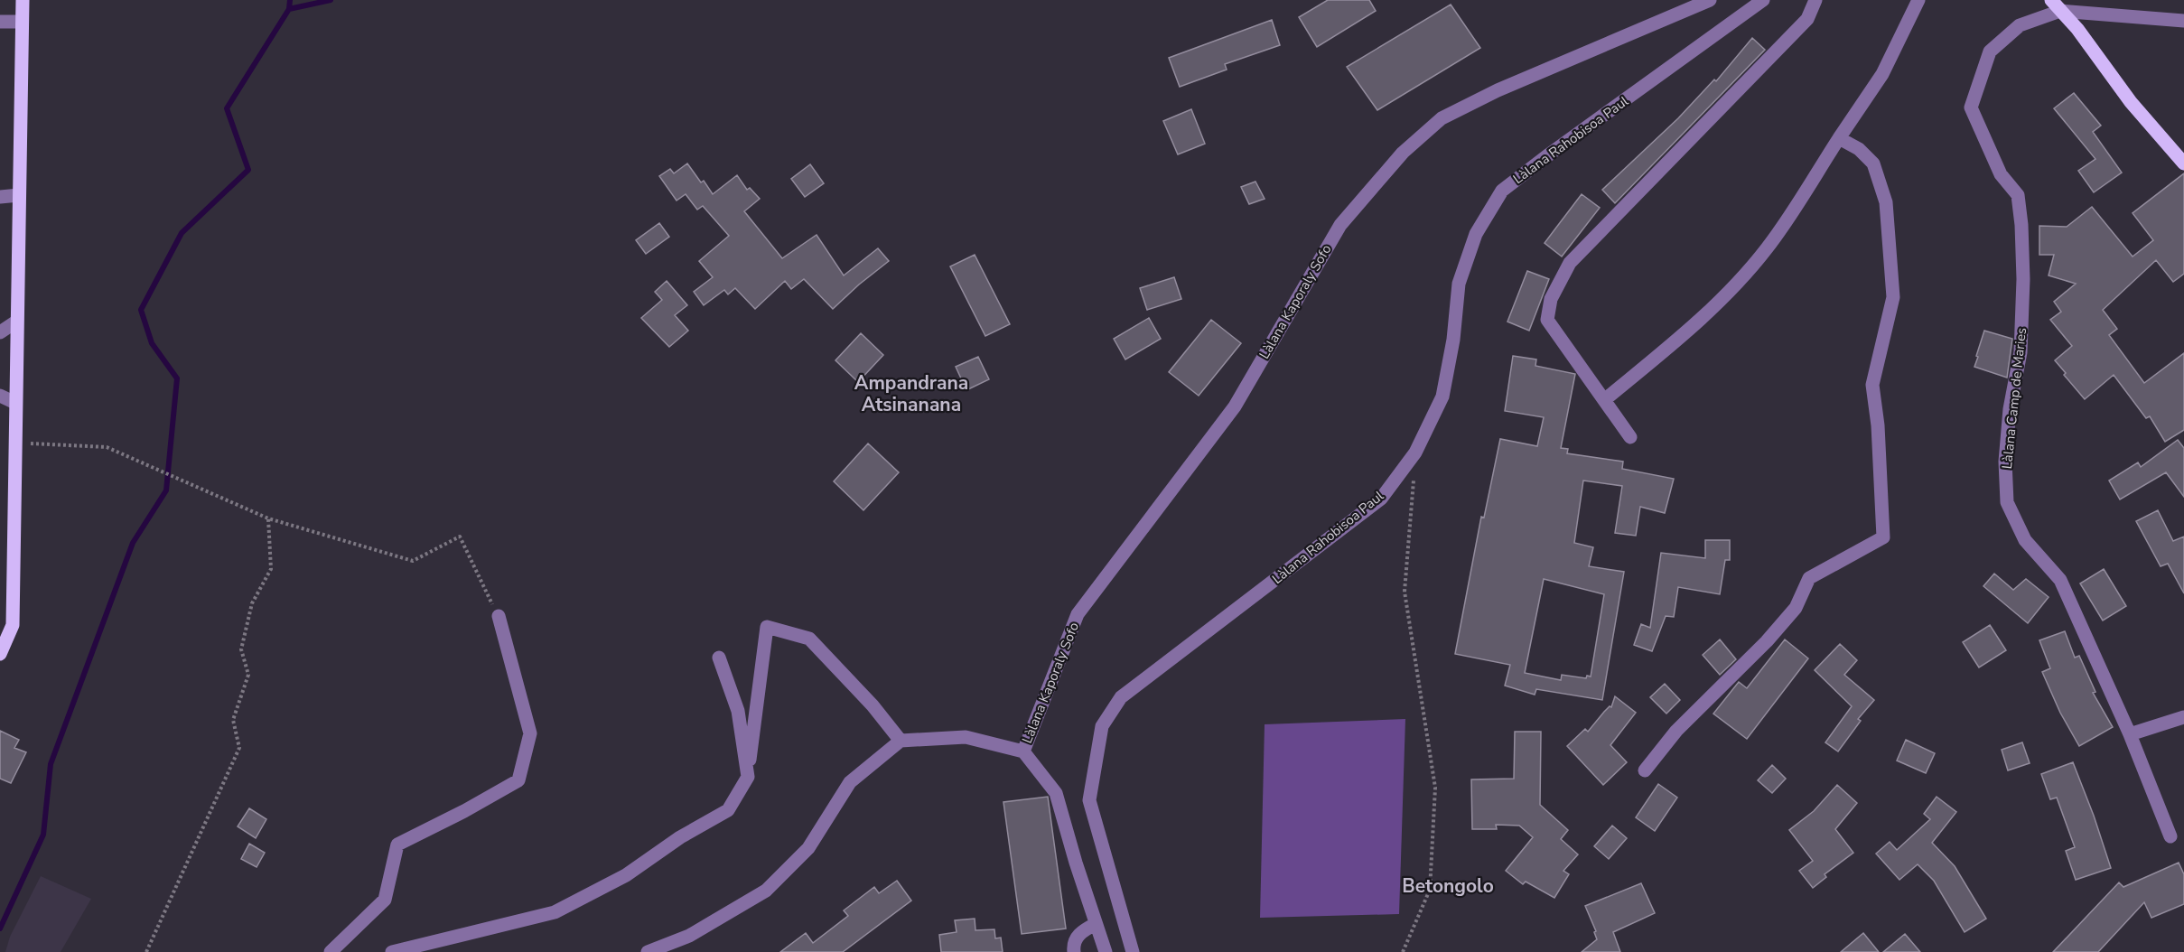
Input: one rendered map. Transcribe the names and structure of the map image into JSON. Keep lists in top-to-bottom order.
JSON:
{
  "streets": {
    "street": ["Làlana Rahobisoa Paul", "Làlana Kaporaly Sofo", "Làlana Camp de Maries"]
  },
  "districts": ["Ampandrana Atsinanana", "Betongolo"]
}
